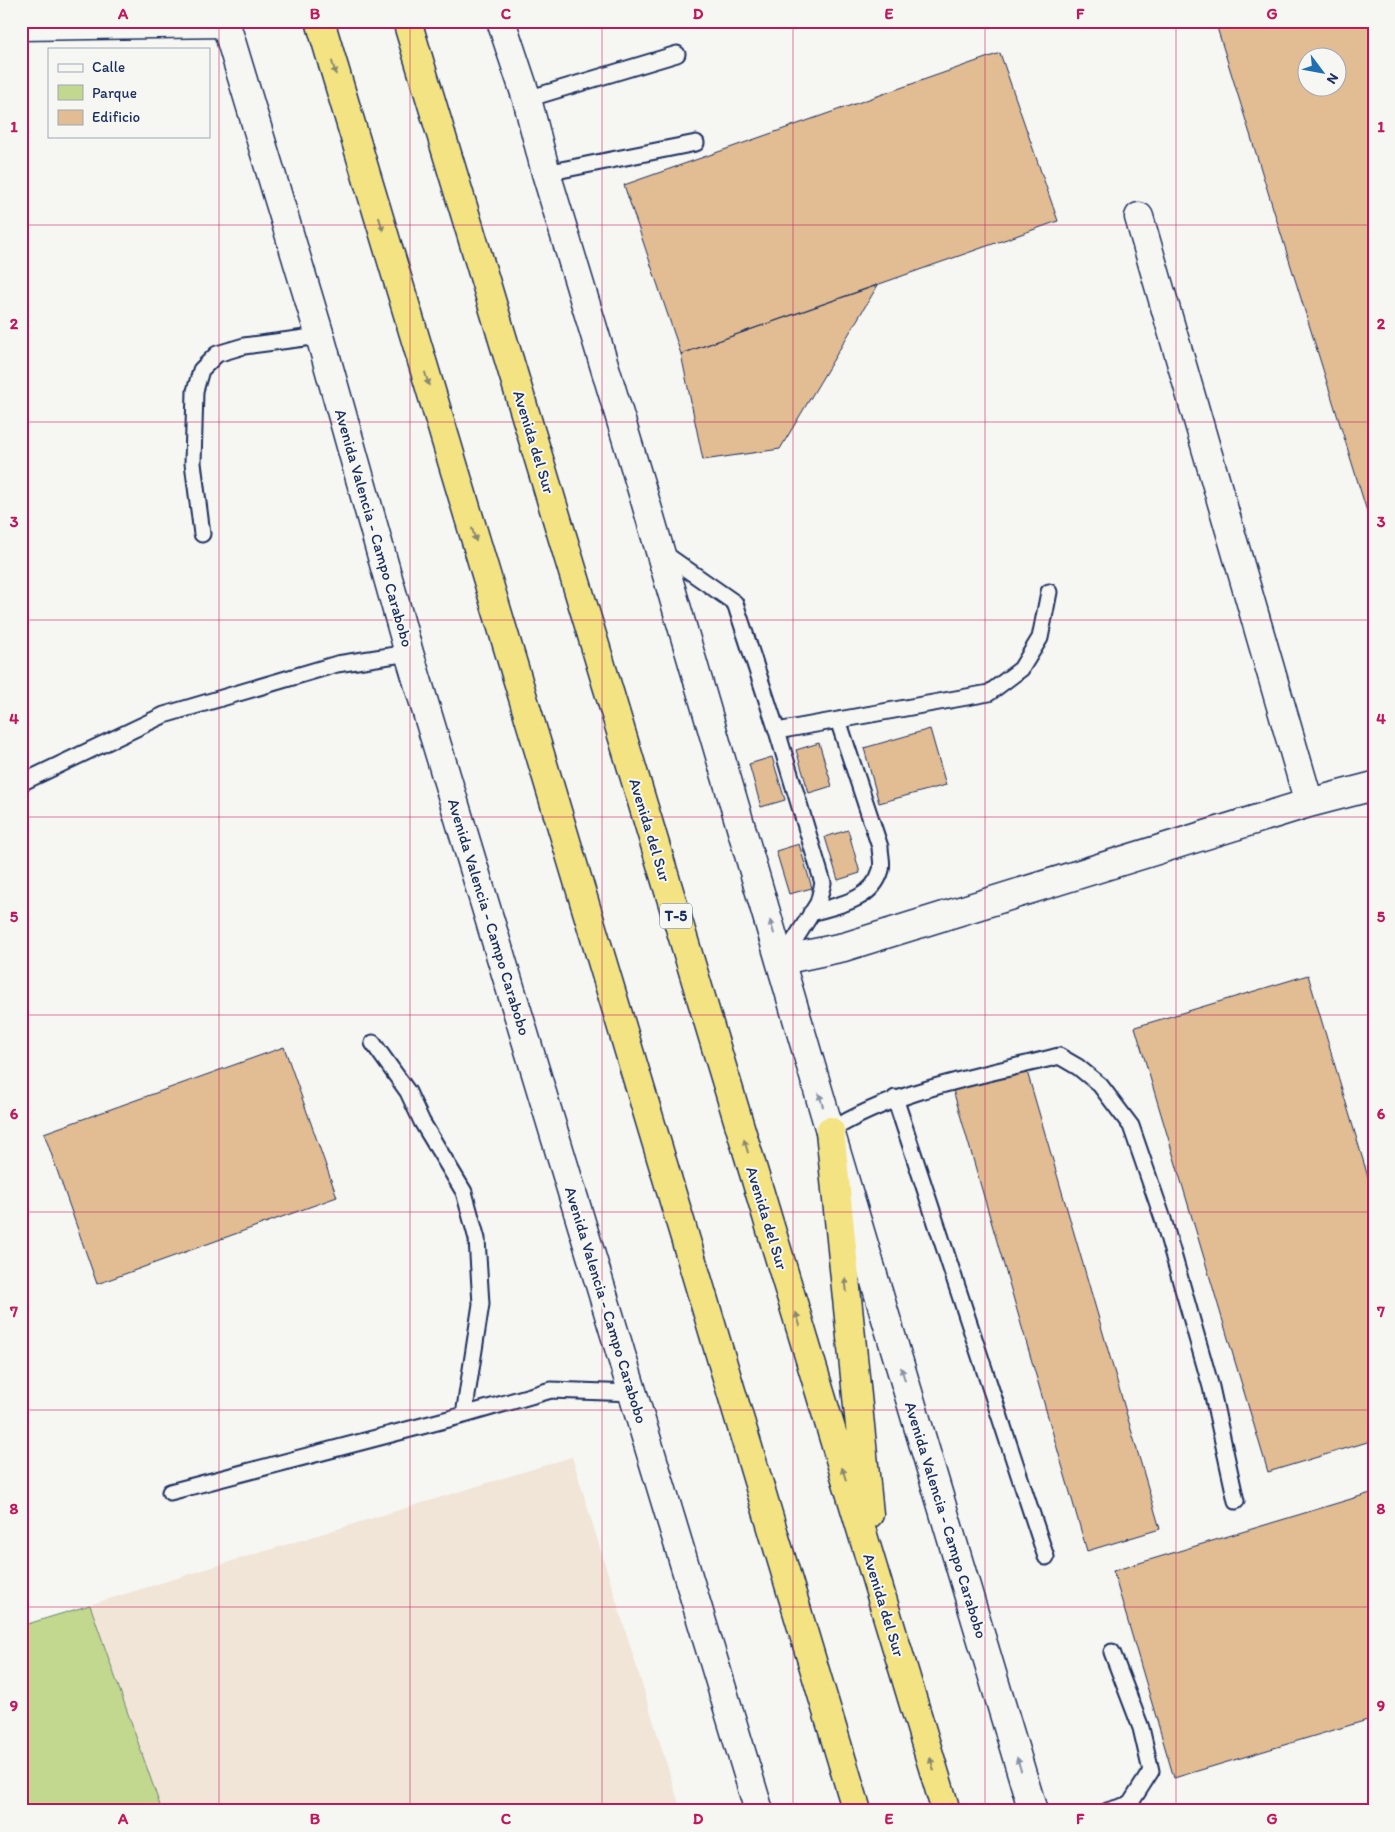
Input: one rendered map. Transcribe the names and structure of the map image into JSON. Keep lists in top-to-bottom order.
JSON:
{
  "streets": {
    "highway": ["Avenida del Sur", "T-5"],
    "street": ["Avenida Valencia - Campo Carabobo"]
  },
  "one_way": ["Avenida Valencia - Campo Carabobo"],
  "legend": ["Calle", "Parque", "Edificio"],
  "north": "bottom right",
  "grid": {
    "columns": [
      "A",
      "B",
      "C",
      "D",
      "E",
      "F",
      "G"
    ],
    "rows": [
      "1",
      "2",
      "3",
      "4",
      "5",
      "6",
      "7",
      "8",
      "9"
    ]
  }
}
